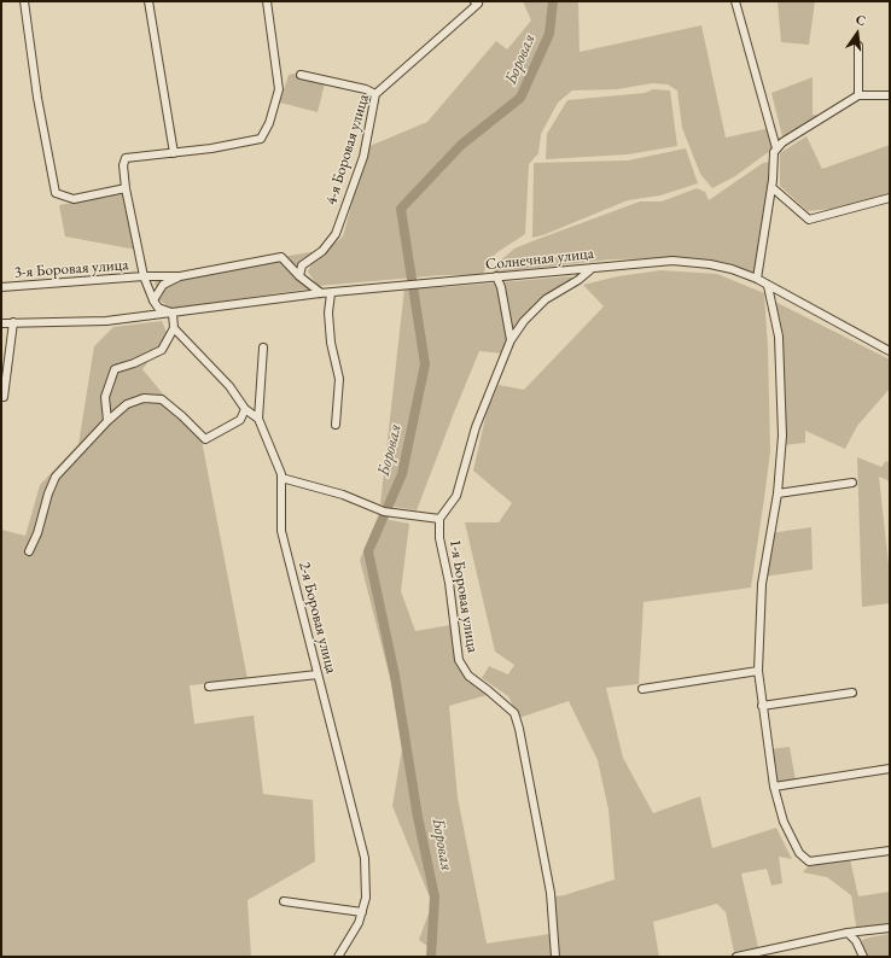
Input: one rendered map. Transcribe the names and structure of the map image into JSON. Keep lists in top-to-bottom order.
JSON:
{
  "streets": {
    "street": [
      "4-я Боровая улица",
      "Солнечная улица",
      "3-я Боровая улица",
      "1-я Боровая улица",
      "2-я Боровая улица"
    ]
  },
  "crossings": [
    ["Солнечная улица", "1-я Боровая улица"]
  ],
  "water": ["Боровая"],
  "north": "top"
}
